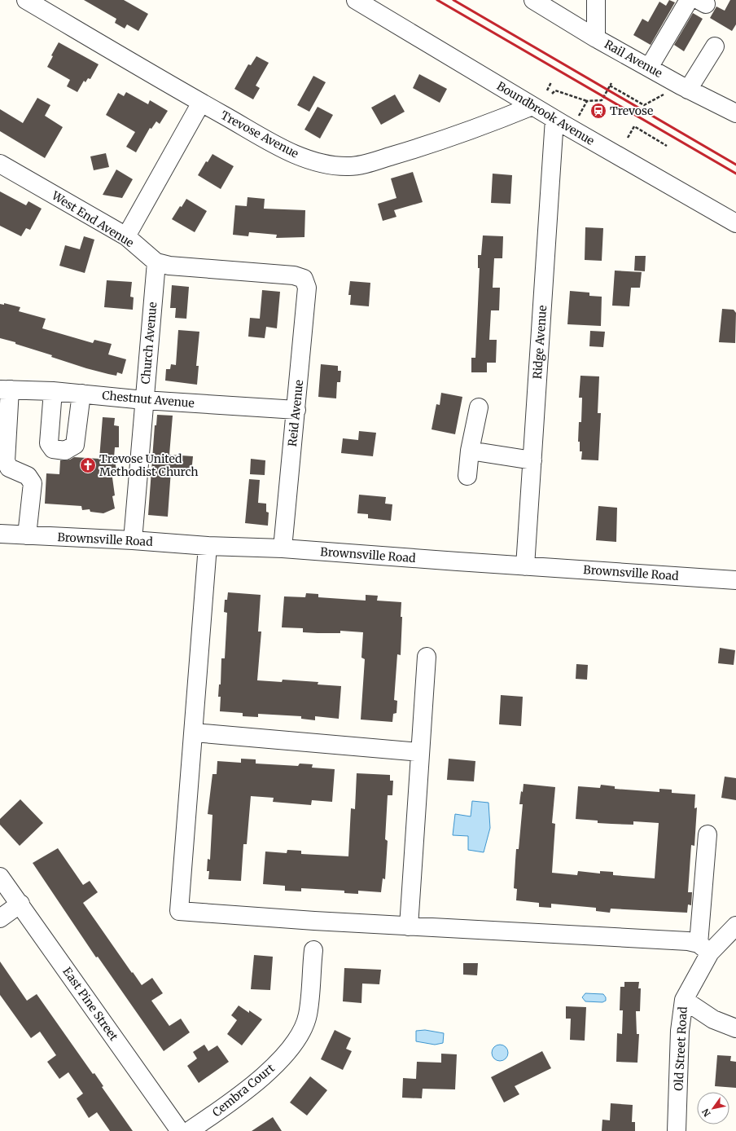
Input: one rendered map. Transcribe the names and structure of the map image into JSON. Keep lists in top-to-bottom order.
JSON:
{
  "streets": {
    "street": [
      "Rail Avenue",
      "Boundbrook Avenue",
      "Trevose Avenue",
      "West End Avenue",
      "Ridge Avenue",
      "Church Avenue",
      "Chestnut Avenue",
      "Reid Avenue",
      "Brownsville Road",
      "East Pine Street",
      "Old Street Road",
      "Cembra Court"
    ]
  },
  "crossings": [
    ["Boundbrook Avenue", "Trevose Avenue"],
    ["Boundbrook Avenue", "Ridge Avenue"],
    ["West End Avenue", "Church Avenue"],
    ["West End Avenue", "Reid Avenue"],
    ["Ridge Avenue", "Brownsville Road"],
    ["Church Avenue", "Chestnut Avenue"],
    ["Church Avenue", "Brownsville Road"],
    ["Chestnut Avenue", "Reid Avenue"],
    ["Reid Avenue", "Brownsville Road"]
  ],
  "places": {
    "station": ["Trevose"],
    "church": ["Trevose United Methodist Church"]
  },
  "north": "bottom left"
}
